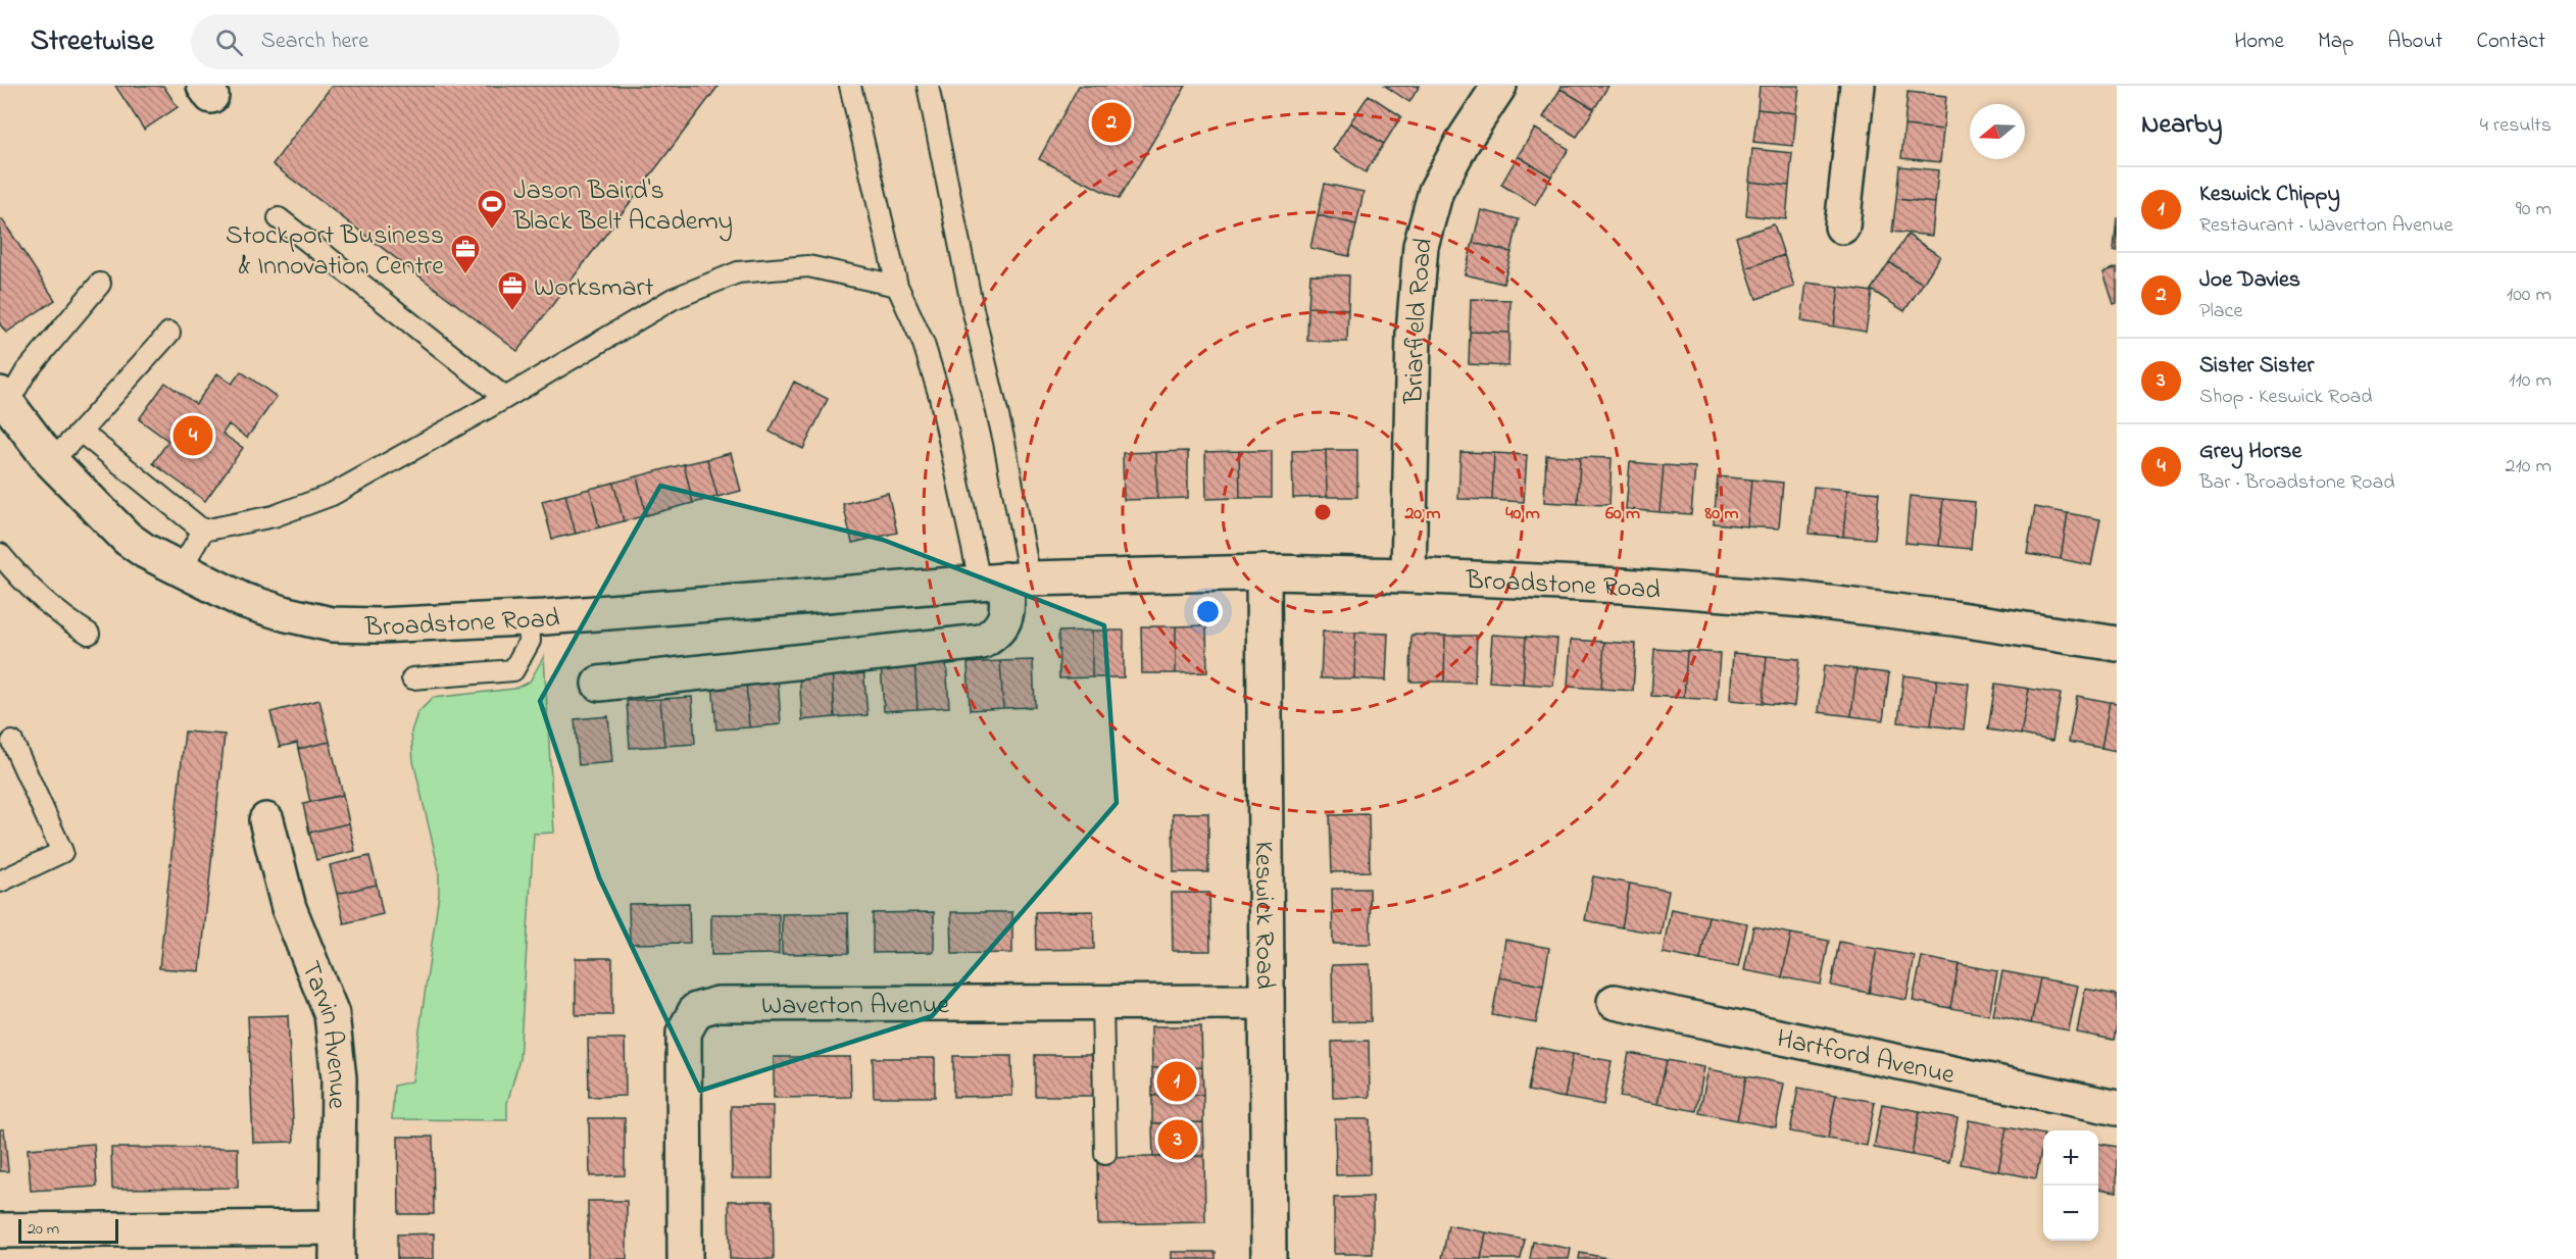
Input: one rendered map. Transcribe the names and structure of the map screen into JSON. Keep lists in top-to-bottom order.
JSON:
{
  "streets": {
    "street": [
      "Briarfield Road",
      "Broadstone Road",
      "Keswick Road",
      "Waverton Avenue",
      "Tarvin Avenue",
      "Hartford Avenue"
    ]
  },
  "crossings": [
    ["Briarfield Road", "Broadstone Road"],
    ["Broadstone Road", "Keswick Road"],
    ["Keswick Road", "Waverton Avenue"]
  ],
  "places": {
    "sports": ["Jason Baird's Black Belt Academy"],
    "office": ["Stockport Business & Innovation Centre", "Worksmart"]
  },
  "scale_bar": "20 m",
  "north": "left",
  "page": {
    "header": "Streetwise",
    "search": "Search here",
    "nav": [
      "Home",
      "Map",
      "About",
      "Contact"
    ],
    "heading": ["Nearby", "4 results"],
    "pins": [
      "2",
      "4",
      "1",
      "3"
    ],
    "list": [
      {
        "mark": "1",
        "name": "Keswick Chippy",
        "note": "Restaurant · Waverton Avenue",
        "value": "90 m"
      },
      {
        "mark": "2",
        "name": "Joe Davies",
        "note": "Place",
        "value": "100 m"
      },
      {
        "mark": "3",
        "name": "Sister Sister",
        "note": "Shop · Keswick Road",
        "value": "110 m"
      },
      {
        "mark": "4",
        "name": "Grey Horse",
        "note": "Bar · Broadstone Road",
        "value": "210 m"
      }
    ],
    "map_buttons": ["+", "−"],
    "scale": "20 m"
  },
  "rings": [
    "20 m",
    "40 m",
    "60 m",
    "80 m"
  ]
}
